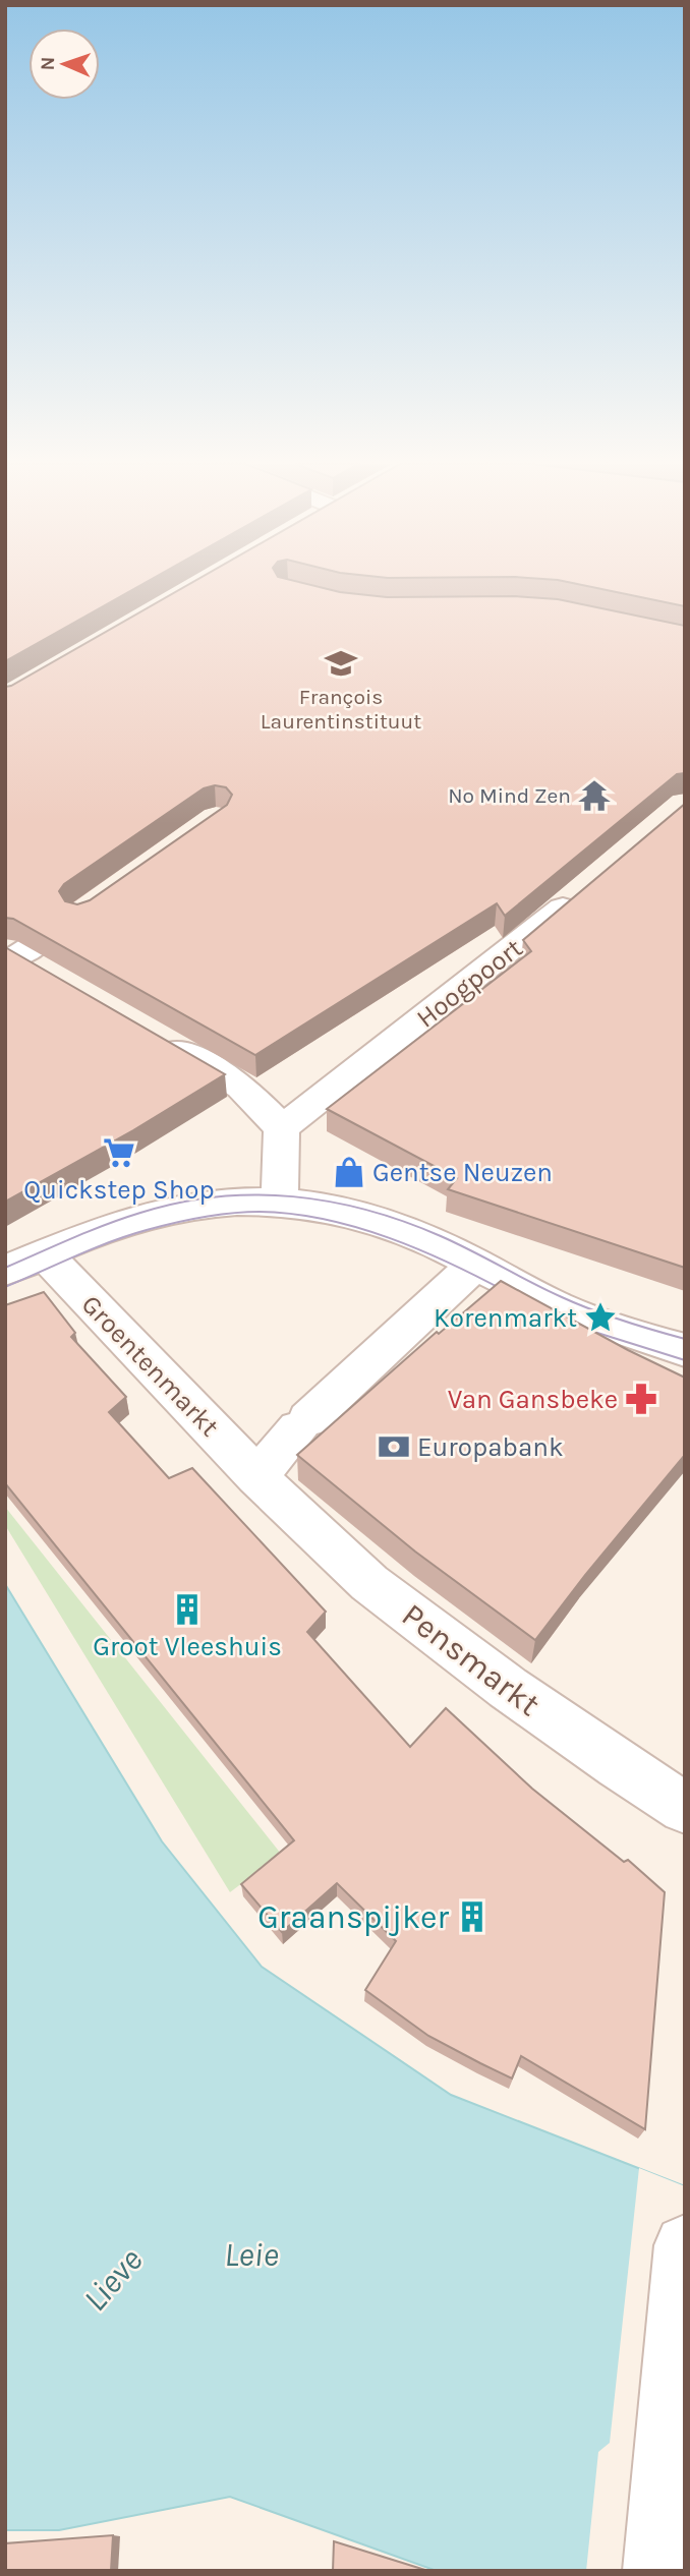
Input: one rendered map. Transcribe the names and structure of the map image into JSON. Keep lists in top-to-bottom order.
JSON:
{
  "streets": {
    "street": ["Hoogpoort", "Groentenmarkt", "Pensmarkt"]
  },
  "crossings": [
    ["Groentenmarkt", "Pensmarkt"]
  ],
  "water": ["Leie", "Lieve"],
  "places": {
    "school or university": ["François Laurentinstituut"],
    "temple": ["No Mind Zen"],
    "supermarket": ["Quickstep Shop"],
    "shop": ["Gentse Neuzen"],
    "place": ["Korenmarkt"],
    "pharmacy": ["Van Gansbeke"],
    "bank": ["Europabank"],
    "building": ["Groot Vleeshuis", "Graanspijker"]
  },
  "north": "left"
}
